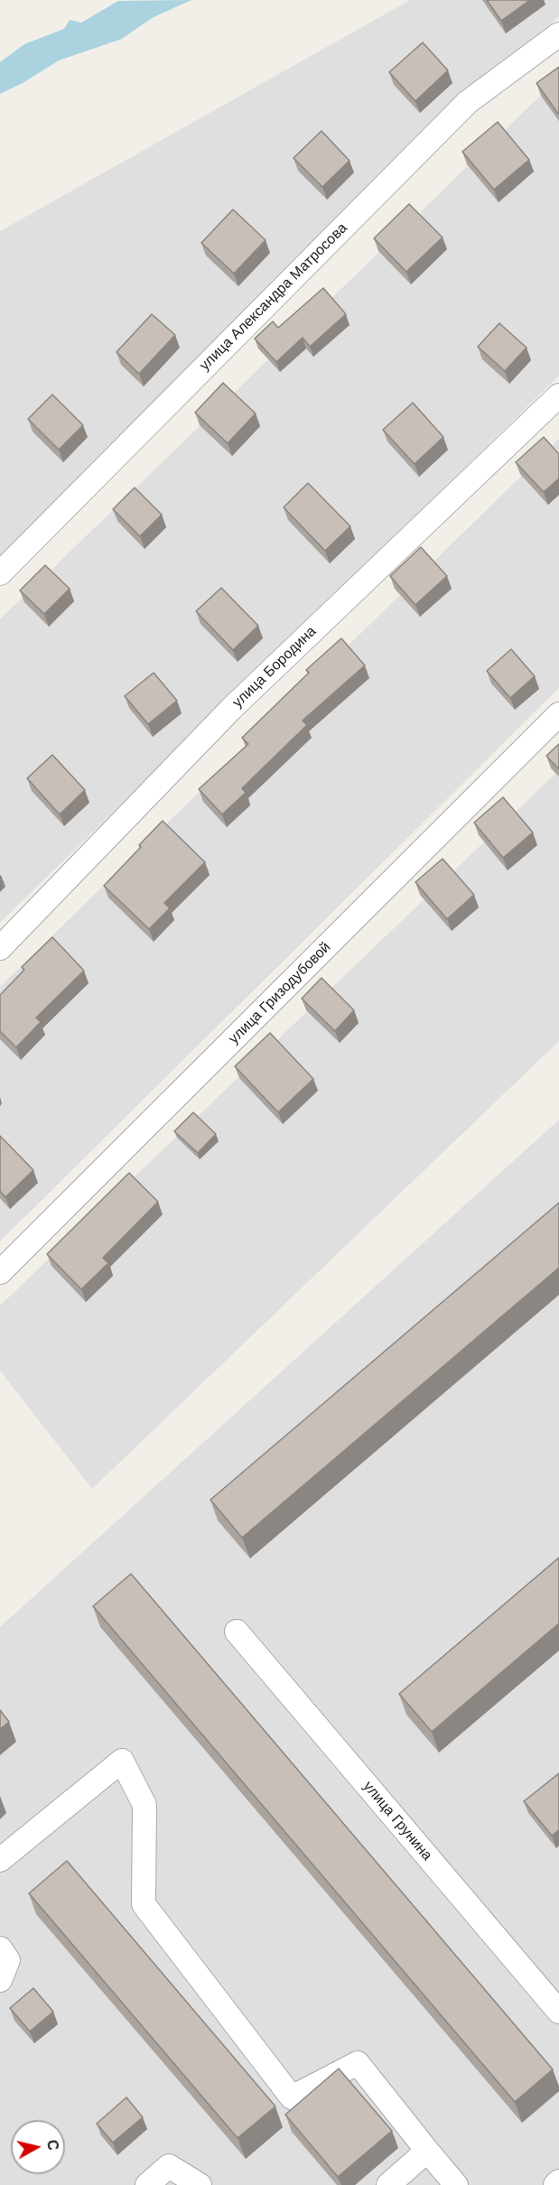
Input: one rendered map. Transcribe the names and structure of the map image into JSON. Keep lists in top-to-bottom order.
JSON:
{
  "streets": {
    "street": [
      "улица Александра Матросова",
      "улица Бородина",
      "улица Гризодубовой",
      "улица Грунина"
    ]
  },
  "north": "right"
}
